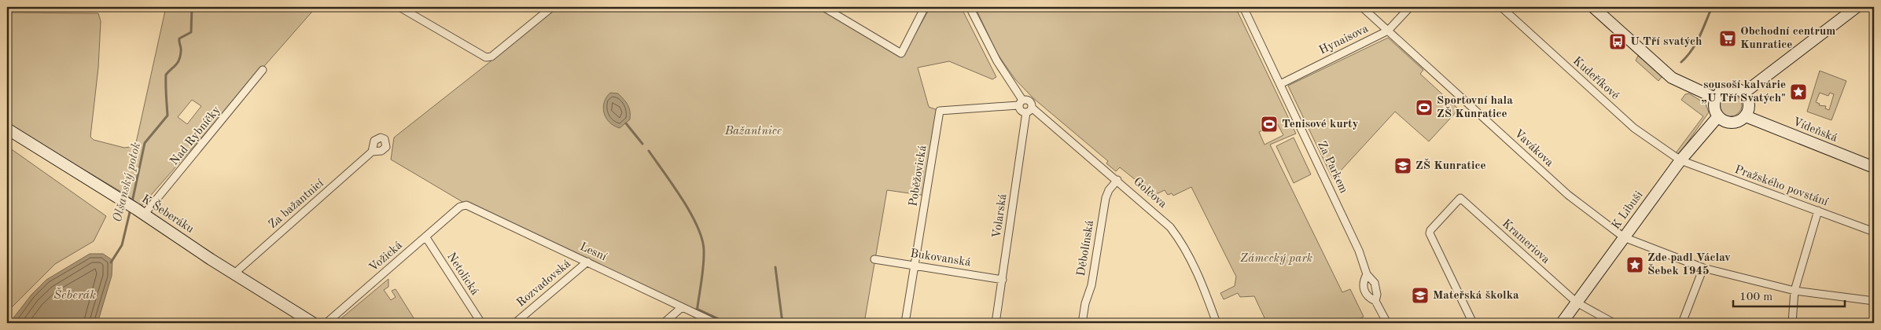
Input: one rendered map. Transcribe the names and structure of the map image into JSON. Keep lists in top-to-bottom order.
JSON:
{
  "streets": {
    "street": [
      "Hynaisova",
      "Kudeříkové",
      "Vídeňská",
      "Nad Rybníčky",
      "Vavákova",
      "Za Parkem",
      "Poběžovická",
      "Pražského povstání",
      "Golčova",
      "Za bažantnicí",
      "K Libuši",
      "K Šeberáku",
      "Volarská",
      "Krameriova",
      "Děbolínská",
      "Lesní",
      "Vožická",
      "Bukovanská",
      "Netolická",
      "Rozvadovská"
    ]
  },
  "crossings": [
    ["Hynaisova", "Vavákova"],
    ["Hynaisova", "Za Parkem"],
    ["Kudeříkové", "Pražského povstání"],
    ["Kudeříkové", "K Libuši"],
    ["Vídeňská", "K Libuši"],
    ["Nad Rybníčky", "K Šeberáku"],
    ["Vavákova", "K Libuši"],
    ["Poběžovická", "Bukovanská"],
    ["Pražského povstání", "K Libuši"],
    ["Golčova", "Volarská"],
    ["Golčova", "Děbolínská"],
    ["Za bažantnicí", "K Šeberáku"],
    ["K Libuši", "Krameriova"],
    ["Volarská", "Bukovanská"],
    ["Lesní", "Vožická"],
    ["Lesní", "Rozvadovská"],
    ["Vožická", "Netolická"]
  ],
  "water": ["Olšanský potok", "Šeberák"],
  "parks": ["Bažantnice", "Zámecký park"],
  "places": {
    "supermarket": ["Obchodní centrum Kunratice"],
    "bus stop": ["U Tří svatých"],
    "place": ["sousoší kalvárie „U Tří Svatých\"", "Zde padl Václav Šebek 1945"],
    "sports": ["Sportovní hala ZŠ Kunratice", "Tenisové kurty"],
    "school or university": ["ZŠ Kunratice", "Mateřská školka"]
  },
  "scale_bar": "100 m"
}
